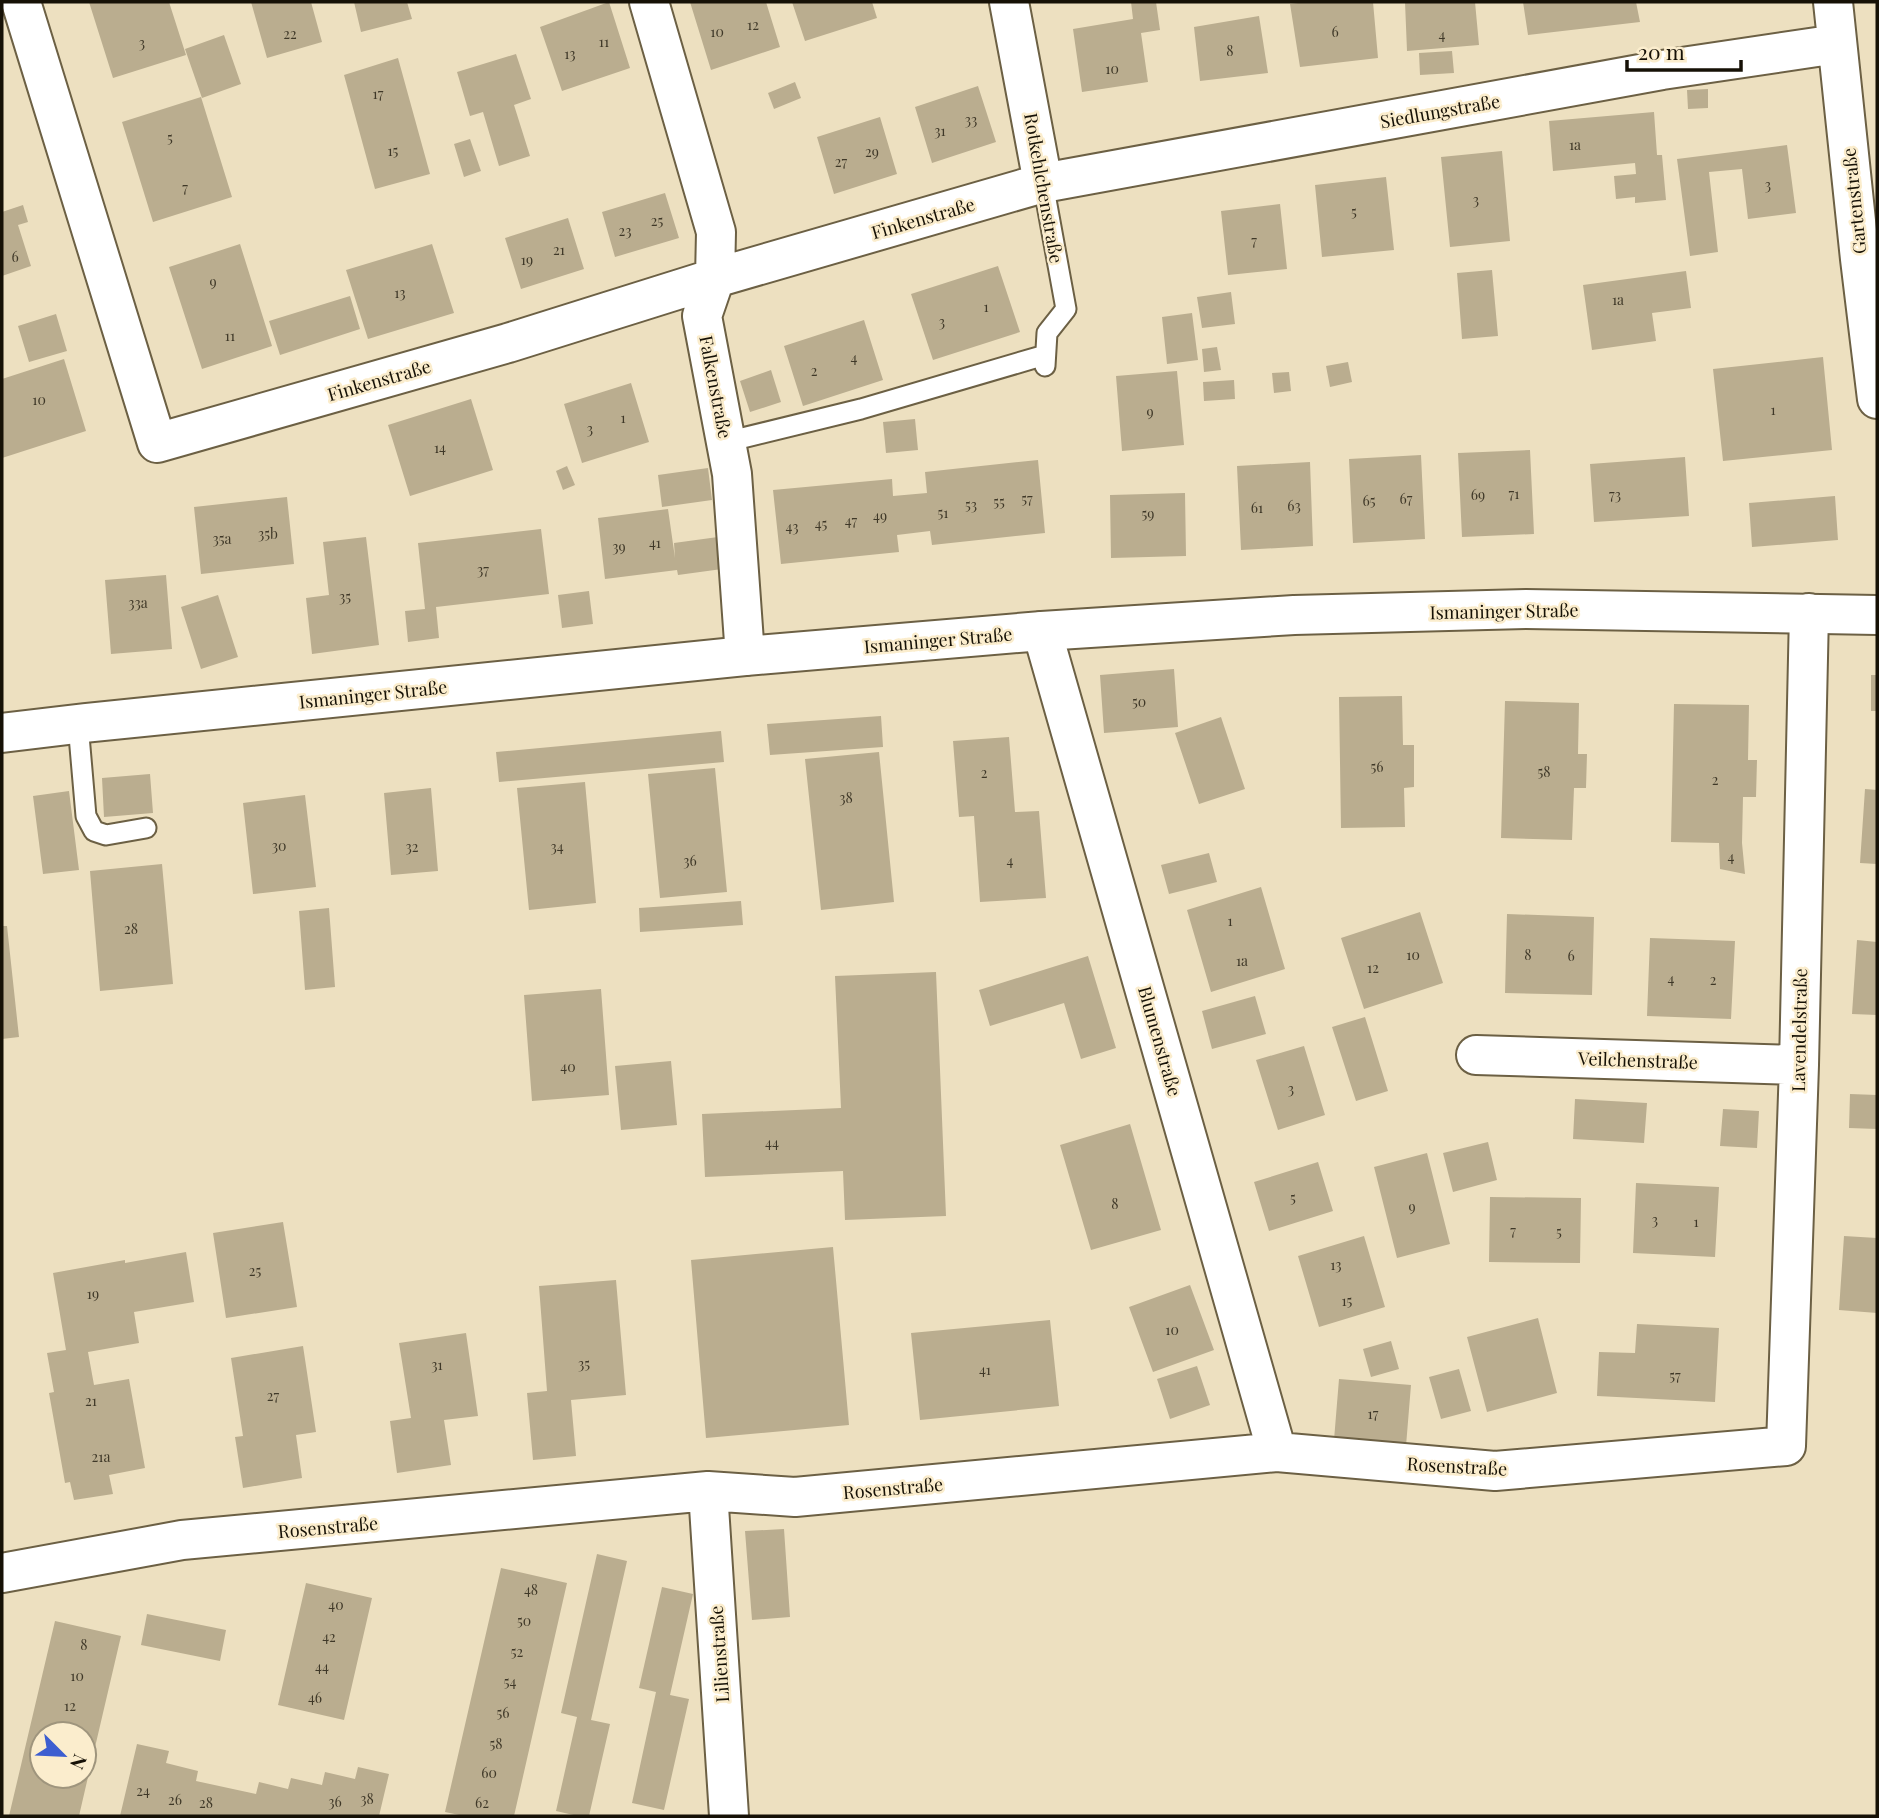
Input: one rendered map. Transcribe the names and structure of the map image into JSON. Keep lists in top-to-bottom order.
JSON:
{
  "streets": {
    "street": [
      "Siedlungstraße",
      "Rotkehlchenstraße",
      "Gartenstraße",
      "Finkenstraße",
      "Falkenstraße",
      "Ismaninger Straße",
      "Lavendelstraße",
      "Blumenstraße",
      "Veilchenstraße",
      "Rosenstraße",
      "Lilienstraße"
    ]
  },
  "crossings": [
    ["Siedlungstraße", "Rotkehlchenstraße"],
    ["Siedlungstraße", "Gartenstraße"],
    ["Siedlungstraße", "Finkenstraße"],
    ["Rotkehlchenstraße", "Finkenstraße"],
    ["Rotkehlchenstraße", "Falkenstraße"],
    ["Finkenstraße", "Falkenstraße"],
    ["Falkenstraße", "Ismaninger Straße"],
    ["Ismaninger Straße", "Lavendelstraße"],
    ["Ismaninger Straße", "Blumenstraße"],
    ["Lavendelstraße", "Veilchenstraße"],
    ["Lavendelstraße", "Rosenstraße"],
    ["Blumenstraße", "Rosenstraße"],
    ["Rosenstraße", "Lilienstraße"]
  ],
  "house_numbers": [
    "12",
    "10",
    "6",
    "22",
    "4",
    "11",
    "3",
    "8",
    "13",
    "10",
    "17",
    "33",
    "31",
    "5",
    "1a",
    "15",
    "29",
    "27",
    "3",
    "7",
    "3",
    "5",
    "25",
    "23",
    "7",
    "21",
    "6",
    "19",
    "9",
    "13",
    "1a",
    "1",
    "3",
    "11",
    "4",
    "2",
    "10",
    "1",
    "9",
    "1",
    "3",
    "14",
    "71",
    "69",
    "73",
    "57",
    "67",
    "65",
    "55",
    "53",
    "63",
    "61",
    "51",
    "59",
    "49",
    "47",
    "45",
    "43",
    "35b",
    "35a",
    "41",
    "39",
    "37",
    "35",
    "33a",
    "50",
    "56",
    "58",
    "2",
    "2",
    "38",
    "30",
    "32",
    "34",
    "4",
    "36",
    "4",
    "1",
    "28",
    "10",
    "8",
    "6",
    "1a",
    "12",
    "4",
    "2",
    "40",
    "3",
    "44",
    "5",
    "8",
    "9",
    "3",
    "1",
    "7",
    "5",
    "13",
    "25",
    "19",
    "15",
    "10",
    "35",
    "31",
    "41",
    "57",
    "27",
    "21",
    "17",
    "21a",
    "48",
    "40",
    "50",
    "42",
    "8",
    "52",
    "44",
    "10",
    "54",
    "46",
    "12",
    "56",
    "58",
    "60",
    "24",
    "38",
    "26",
    "36",
    "28",
    "62"
  ],
  "scale_bar": "20 m",
  "north": "bottom right"
}
